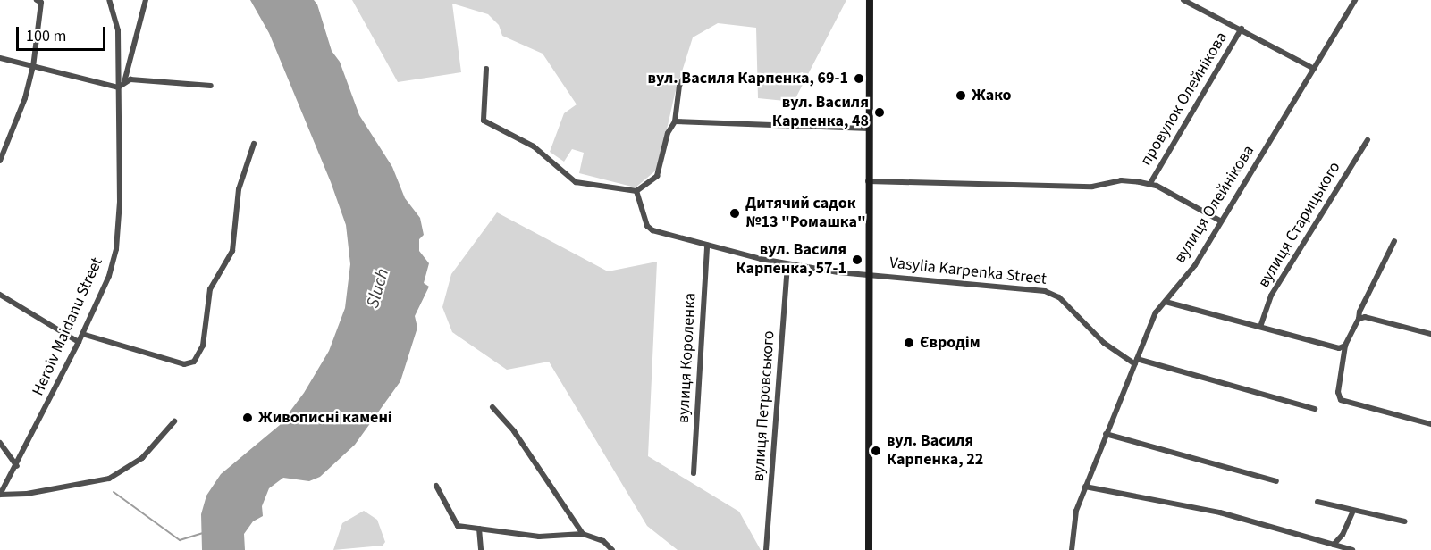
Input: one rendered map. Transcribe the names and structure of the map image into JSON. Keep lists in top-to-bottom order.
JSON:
{
  "streets": {
    "street": [
      "провулок Олейнікова",
      "вулиця Олейнікова",
      "вулиця Старицького",
      "Vasylia Karpenka Street",
      "Heroiv Maidanu Street",
      "вулиця Короленка",
      "вулиця Петровського"
    ]
  },
  "crossings": [
    ["провулок Олейнікова", "вулиця Олейнікова"],
    ["вулиця Олейнікова", "Vasylia Karpenka Street"]
  ],
  "water": ["Sluch"],
  "places": [
    "вул. Василя Карпенка, 69-1",
    "Жако",
    "вул. Василя Карпенка, 48",
    "Дитячий садок №13 \"Ромашка\"",
    "вул. Василя Карпенка, 57-1",
    "Євродім",
    "Живописні камені",
    "вул. Василя Карпенка, 22"
  ],
  "scale_bar": "100 m"
}
